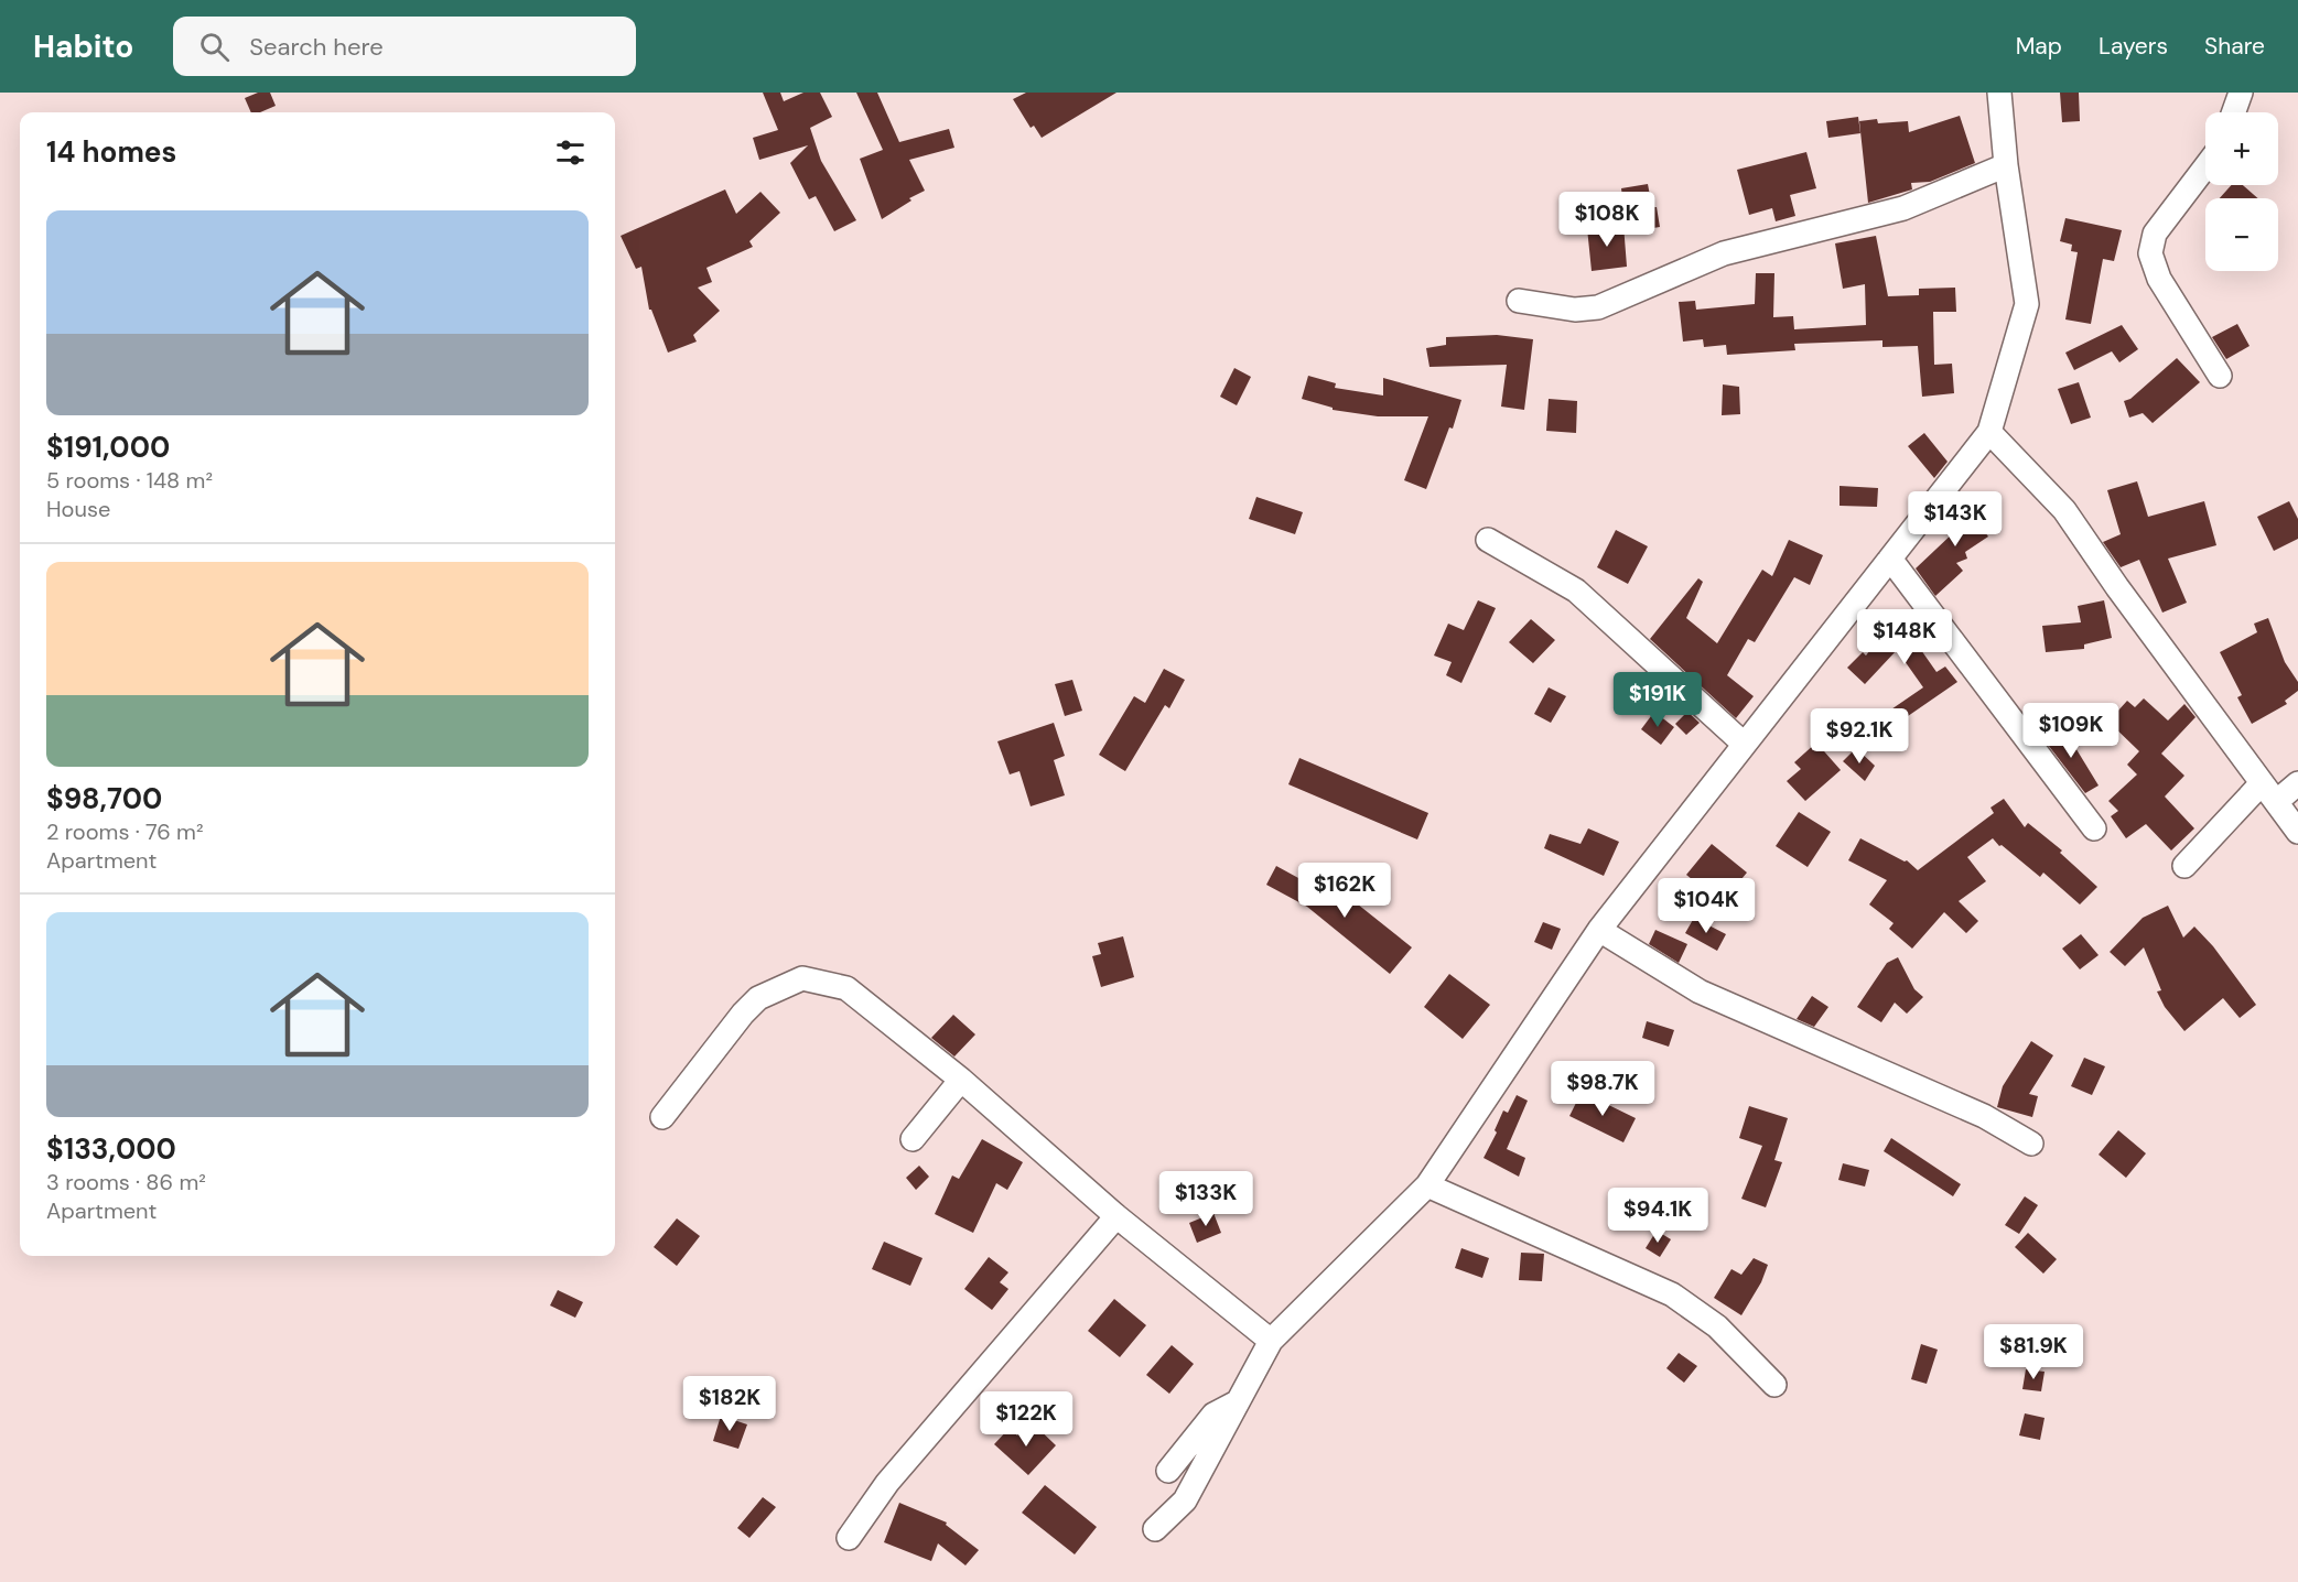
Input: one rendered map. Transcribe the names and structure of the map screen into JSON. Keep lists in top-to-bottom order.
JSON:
{
  "page": {
    "header": "Habito",
    "search": "Search here",
    "nav": ["Map", "Layers", "Share"],
    "map_buttons": ["+", "−"],
    "heading": "14 homes",
    "price": [
      "$108K",
      "$143K",
      "$148K",
      "$191K",
      "$109K",
      "$92.1K",
      "$162K",
      "$104K",
      "$98.7K",
      "$133K",
      "$94.1K",
      "$81.9K",
      "$182K",
      "$122K"
    ],
    "list": [
      {
        "name": "$191,000",
        "note": "5 rooms · 148 m² · House"
      },
      {
        "name": "$98,700",
        "note": "2 rooms · 76 m² · Apartment"
      },
      {
        "name": "$133,000",
        "note": "3 rooms · 86 m² · Apartment"
      }
    ]
  }
}
